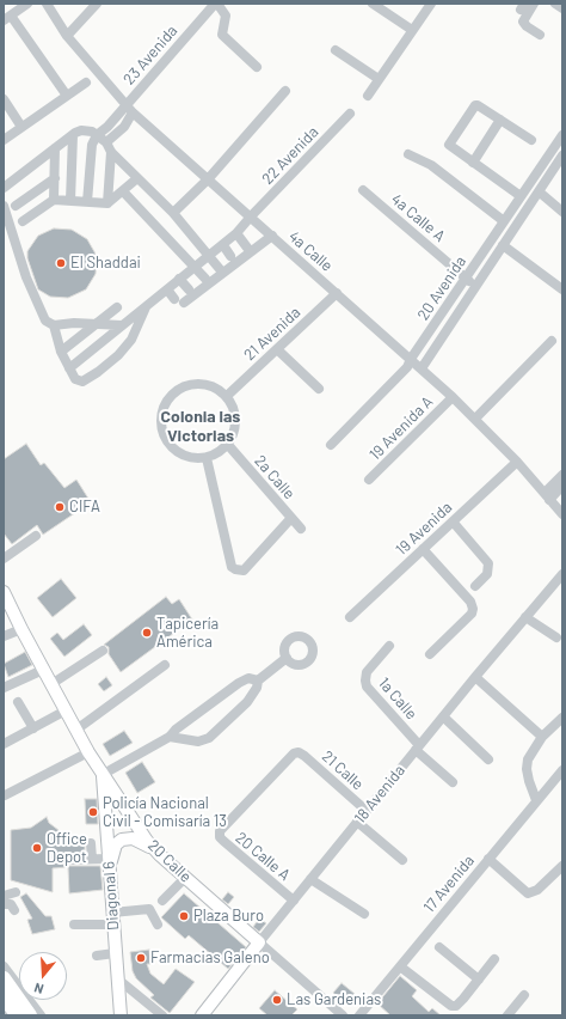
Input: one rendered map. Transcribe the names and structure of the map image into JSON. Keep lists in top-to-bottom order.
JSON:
{
  "streets": {
    "main road": ["18 Avenida", "20 Calle", "Diagonal 6"],
    "street": [
      "23 Avenida",
      "22 Avenida",
      "4a Calle A",
      "4a Calle",
      "20 Avenida",
      "21 Avenida",
      "19 Avenida A",
      "2a Calle",
      "19 Avenida",
      "1a Calle",
      "21 Calle",
      "20 Calle A",
      "17 Avenida"
    ]
  },
  "crossings": [
    ["23 Avenida", "4a Calle"],
    ["22 Avenida", "4a Calle"],
    ["4a Calle A", "20 Avenida"],
    ["4a Calle", "20 Avenida"],
    ["4a Calle", "21 Avenida"],
    ["4a Calle", "19 Avenida A"],
    ["4a Calle", "19 Avenida"],
    ["21 Avenida", "2a Calle"],
    ["1a Calle", "18 Avenida"],
    ["21 Calle", "18 Avenida"],
    ["21 Calle", "20 Calle A"],
    ["18 Avenida", "20 Calle A"],
    ["18 Avenida", "20 Calle"],
    ["20 Calle", "Diagonal 6"]
  ],
  "districts": ["Colonia las Victorias"],
  "places": [
    "El Shaddai",
    "CIFA",
    "Tapicería América",
    "Policía Nacional Civil - Comisaría 13",
    "Office Depot",
    "Plaza Buro",
    "Farmacias Galeno",
    "Las Gardenias"
  ],
  "north": "bottom"
}
